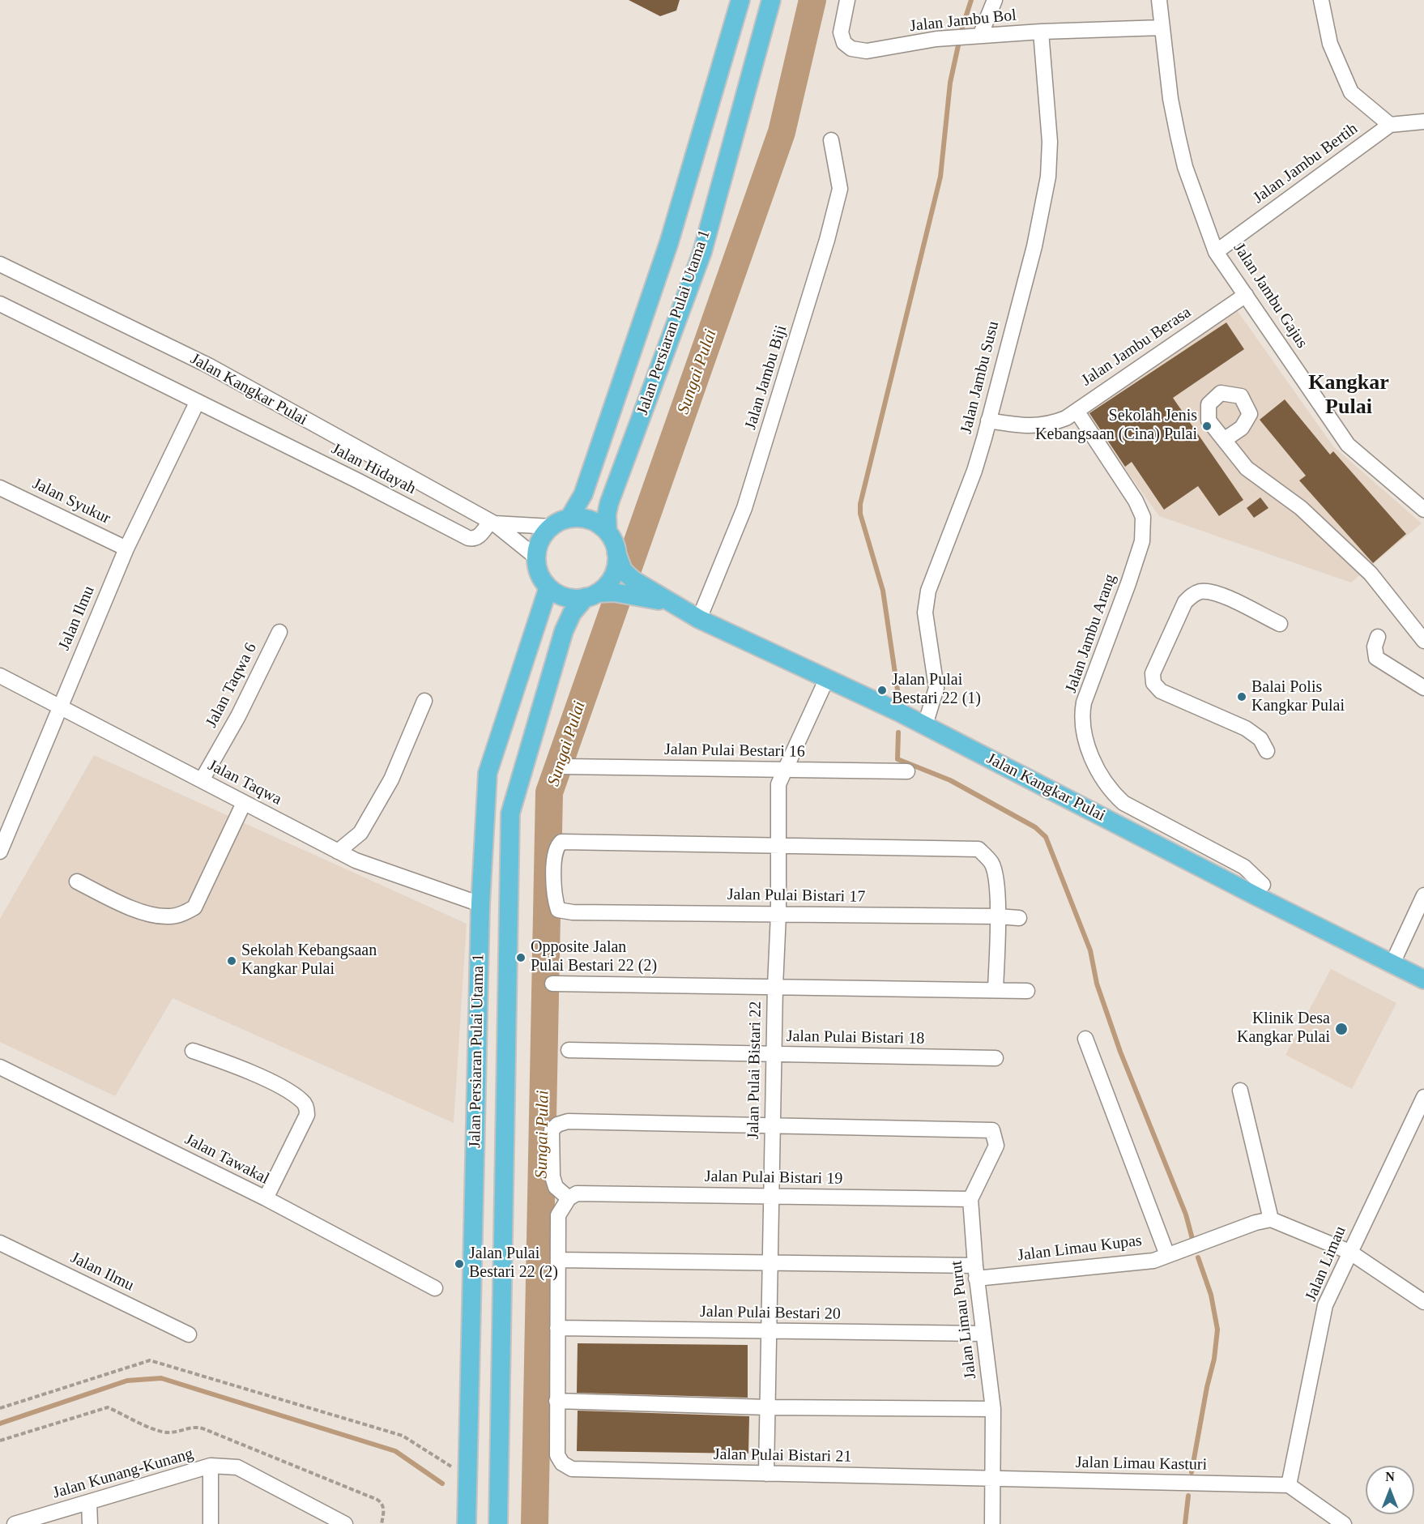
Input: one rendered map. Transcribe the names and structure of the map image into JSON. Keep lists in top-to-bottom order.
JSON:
{
  "streets": {
    "main road": ["Jalan Persiaran Pulai Utama 1", "Jalan Kangkar Pulai"],
    "street": [
      "Jalan Jambu Bol",
      "Jalan Jambu Bertih",
      "Jalan Jambu Gajus",
      "Jalan Jambu Berasa",
      "Jalan Jambu Biji",
      "Jalan Jambu Susu",
      "Jalan Hidayah",
      "Jalan Syukur",
      "Jalan Ilmu",
      "Jalan Jambu Arang",
      "Jalan Taqwa 6",
      "Jalan Pulai Bestari 16",
      "Jalan Taqwa",
      "Jalan Pulai Bistari 17",
      "Jalan Pulai Bistari 18",
      "Jalan Pulai Bistari 22",
      "Jalan Tawakal",
      "Jalan Pulai Bistari 19",
      "Jalan Limau Kupas",
      "Jalan Limau",
      "Jalan Pulai Bestari 20",
      "Jalan Limau Purut",
      "Jalan Pulai Bistari 21",
      "Jalan Limau Kasturi",
      "Jalan Kunang-Kunang"
    ]
  },
  "crossings": [
    ["Jalan Jambu Bol", "Jalan Jambu Gajus"],
    ["Jalan Jambu Bol", "Jalan Jambu Susu"],
    ["Jalan Jambu Bertih", "Jalan Jambu Gajus"],
    ["Jalan Jambu Gajus", "Jalan Jambu Berasa"],
    ["Jalan Persiaran Pulai Utama 1", "Jalan Kangkar Pulai"],
    ["Jalan Persiaran Pulai Utama 1", "Jalan Taqwa"],
    ["Jalan Jambu Berasa", "Jalan Jambu Susu"],
    ["Jalan Jambu Berasa", "Jalan Jambu Arang"],
    ["Jalan Jambu Biji", "Jalan Kangkar Pulai"],
    ["Jalan Jambu Susu", "Jalan Kangkar Pulai"],
    ["Jalan Kangkar Pulai", "Jalan Hidayah"],
    ["Jalan Kangkar Pulai", "Jalan Pulai Bistari 22"],
    ["Jalan Hidayah", "Jalan Ilmu"],
    ["Jalan Syukur", "Jalan Ilmu"],
    ["Jalan Ilmu", "Jalan Taqwa"],
    ["Jalan Taqwa 6", "Jalan Taqwa"],
    ["Jalan Pulai Bestari 16", "Jalan Pulai Bistari 22"],
    ["Jalan Pulai Bistari 17", "Jalan Pulai Bistari 22"],
    ["Jalan Pulai Bistari 18", "Jalan Pulai Bistari 22"],
    ["Jalan Pulai Bistari 22", "Jalan Pulai Bistari 19"],
    ["Jalan Pulai Bistari 22", "Jalan Limau Kupas"],
    ["Jalan Pulai Bistari 22", "Jalan Pulai Bestari 20"],
    ["Jalan Pulai Bistari 22", "Jalan Limau Purut"],
    ["Jalan Pulai Bistari 22", "Jalan Pulai Bistari 21"],
    ["Jalan Pulai Bistari 19", "Jalan Limau Purut"],
    ["Jalan Limau Kupas", "Jalan Limau Purut"],
    ["Jalan Limau", "Jalan Limau Kasturi"],
    ["Jalan Pulai Bestari 20", "Jalan Limau Purut"],
    ["Jalan Limau Purut", "Jalan Pulai Bistari 21"],
    ["Jalan Limau Purut", "Jalan Limau Kasturi"],
    ["Jalan Pulai Bistari 21", "Jalan Limau Kasturi"]
  ],
  "districts": ["Kangkar Pulai"],
  "water": ["Sungai Pulai"],
  "places": [
    "Sekolah Jenis Kebangsaan (Cina) Pulai",
    "Jalan Pulai Bestari 22 (1)",
    "Balai Polis Kangkar Pulai",
    "Opposite Jalan Pulai Bestari 22 (2)",
    "Sekolah Kebangsaan Kangkar Pulai",
    "Klinik Desa Kangkar Pulai",
    "Jalan Pulai Bestari 22 (2)"
  ],
  "north": "top"
}
